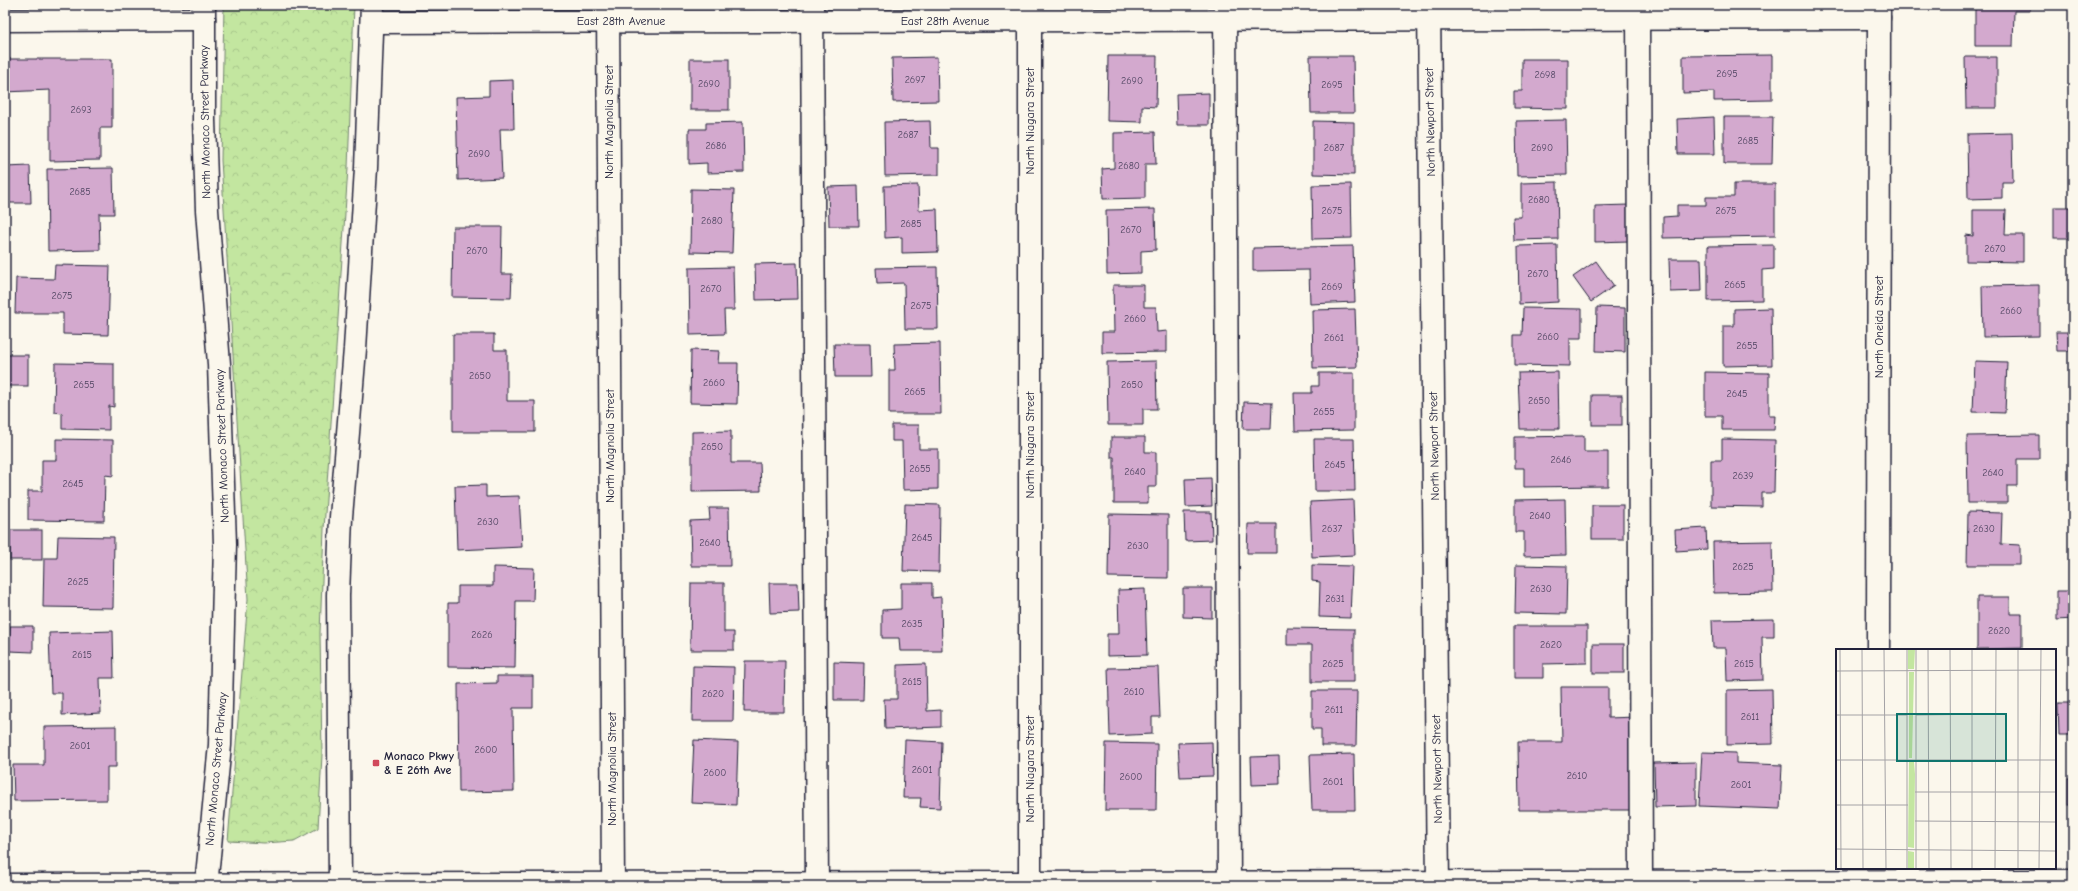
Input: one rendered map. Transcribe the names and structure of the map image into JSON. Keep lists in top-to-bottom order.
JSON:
{
  "streets": {
    "street": [
      "East 28th Avenue",
      "North Niagara Street",
      "North Monaco Street Parkway",
      "North Magnolia Street",
      "North Newport Street",
      "North Oneida Street"
    ]
  },
  "crossings": [
    ["East 28th Avenue", "North Niagara Street"],
    ["East 28th Avenue", "North Magnolia Street"],
    ["East 28th Avenue", "North Newport Street"],
    ["East 28th Avenue", "North Oneida Street"]
  ],
  "places": {
    "transit": ["Monaco Pkwy & E 26th Ave"]
  },
  "house_numbers": [
    "2695",
    "2698",
    "2697",
    "2690",
    "2690",
    "2695",
    "2693",
    "2687",
    "2685",
    "2686",
    "2687",
    "2690",
    "2690",
    "2680",
    "2685",
    "2680",
    "2675",
    "2675",
    "2680",
    "2685",
    "2670",
    "2670",
    "2670",
    "2670",
    "2665",
    "2669",
    "2670",
    "2675",
    "2675",
    "2660",
    "2660",
    "2660",
    "2661",
    "2655",
    "2650",
    "2660",
    "2655",
    "2650",
    "2665",
    "2645",
    "2650",
    "2655",
    "2650",
    "2646",
    "2645",
    "2655",
    "2640",
    "2640",
    "2639",
    "2645",
    "2640",
    "2630",
    "2637",
    "2630",
    "2645",
    "2640",
    "2630",
    "2625",
    "2625",
    "2630",
    "2631",
    "2635",
    "2620",
    "2626",
    "2620",
    "2615",
    "2625",
    "2615",
    "2615",
    "2610",
    "2620",
    "2611",
    "2611",
    "2601",
    "2600",
    "2601",
    "2600",
    "2610",
    "2600",
    "2601",
    "2601"
  ]
}
